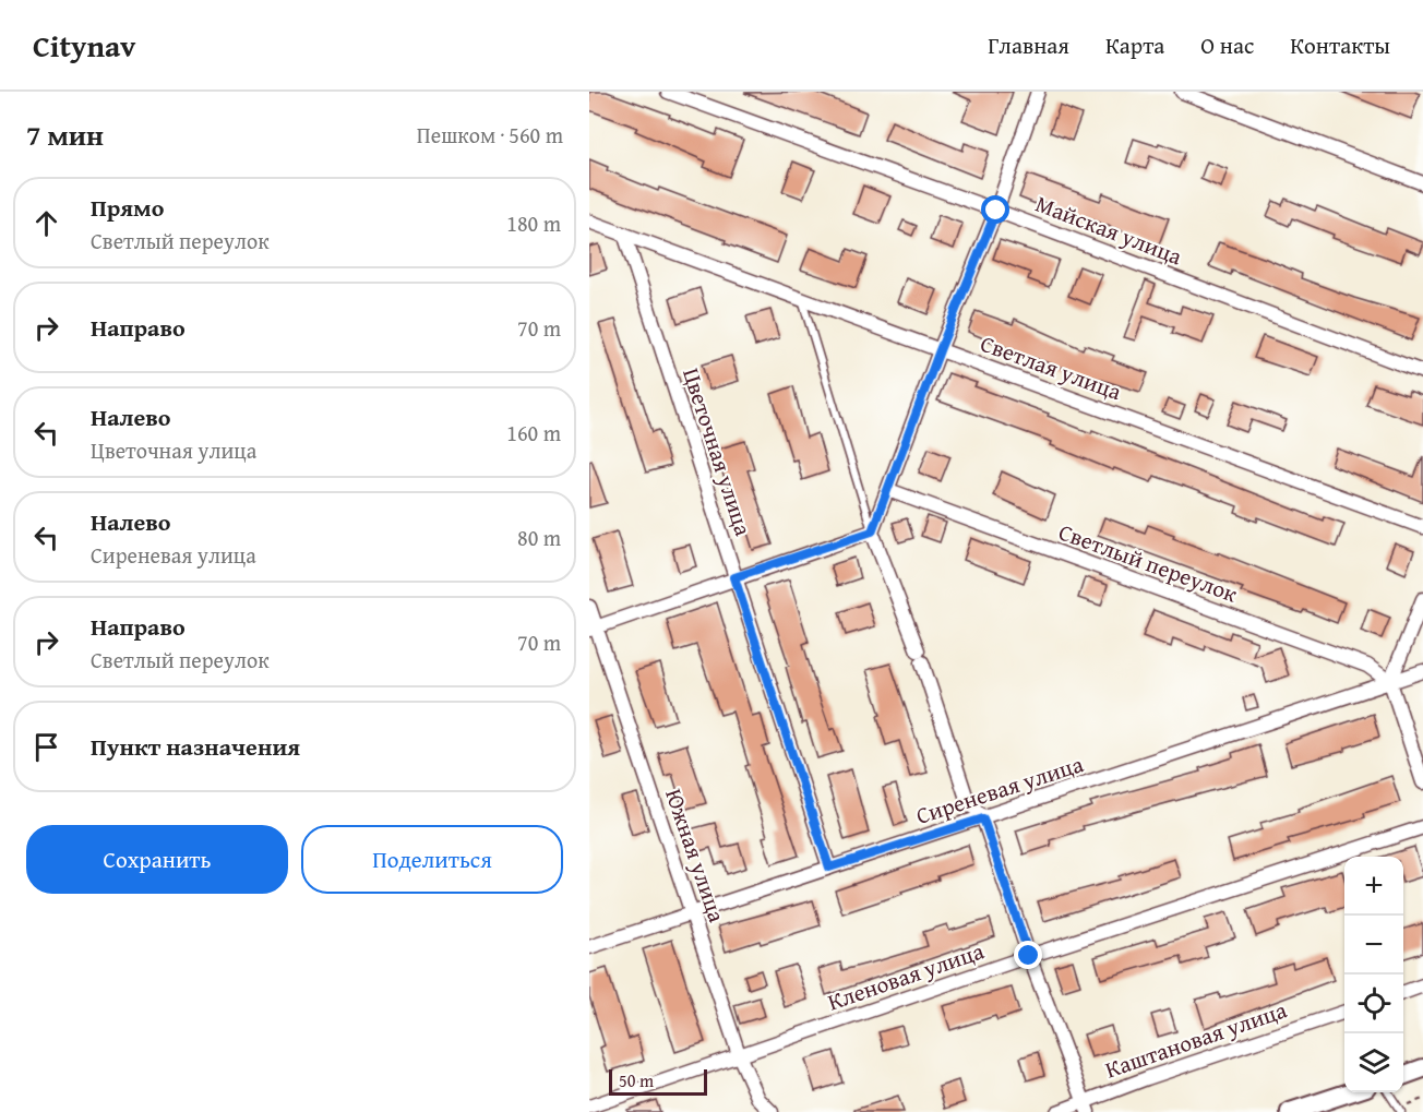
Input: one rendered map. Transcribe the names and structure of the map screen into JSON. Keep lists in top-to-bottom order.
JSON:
{
  "streets": {
    "street": [
      "Майская улица",
      "Светлая улица",
      "Цветочная улица",
      "Светлый переулок",
      "Сиреневая улица",
      "Южная улица",
      "Кленовая улица",
      "Каштановая улица"
    ]
  },
  "crossings": [
    ["Светлая улица", "Цветочная улица"],
    ["Цветочная улица", "Сиреневая улица"],
    ["Светлый переулок", "Сиреневая улица"],
    ["Сиреневая улица", "Южная улица"],
    ["Южная улица", "Кленовая улица"]
  ],
  "scale_bar": "50 m",
  "page": {
    "header": "Citynav",
    "nav": [
      "Главная",
      "Карта",
      "О нас",
      "Контакты"
    ],
    "heading": ["7 мин", "Пешком · 560 m"],
    "list": [
      ["Прямо", "Светлый переулок", "180 m"],
      ["Направо", "70 m"],
      ["Налево", "Цветочная улица", "160 m"],
      ["Налево", "Сиреневая улица", "80 m"],
      ["Направо", "Светлый переулок", "70 m"],
      "Пункт назначения"
    ],
    "buttons": ["Сохранить", "Поделиться"],
    "map_buttons": ["+", "−"],
    "scale": "50 m"
  }
}
